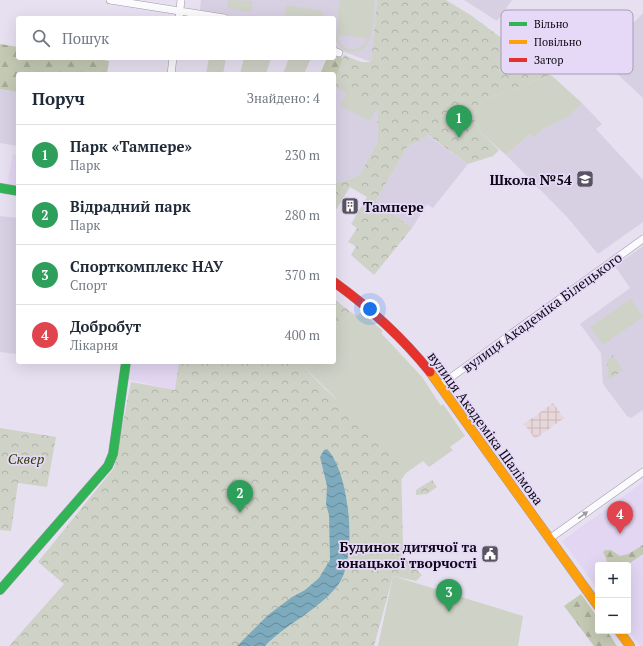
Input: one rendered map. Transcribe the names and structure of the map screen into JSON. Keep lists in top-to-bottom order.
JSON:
{
  "streets": {
    "street": ["вулиця Академіка Білецького", "вулиця Академіка Шалімова"]
  },
  "crossings": [
    ["вулиця Академіка Білецького", "вулиця Академіка Шалімова"]
  ],
  "parks": ["Сквер"],
  "places": {
    "school or university": ["Школа №54"],
    "building": ["Тампере"],
    "public building": ["Будинок дитячої та юнацької творчості"]
  },
  "legend": ["Вільно", "Повільно", "Затор"],
  "page": {
    "search": "Пошук",
    "heading": ["Поруч", "Знайдено: 4"],
    "pins": [
      "1",
      "2",
      "4",
      "3"
    ],
    "list": [
      {
        "mark": "1",
        "name": "Парк «Тампере»",
        "note": "Парк",
        "value": "230 m"
      },
      {
        "mark": "2",
        "name": "Відрадний парк",
        "note": "Парк",
        "value": "280 m"
      },
      {
        "mark": "3",
        "name": "Спорткомплекс НАУ",
        "note": "Спорт",
        "value": "370 m"
      },
      {
        "mark": "4",
        "name": "Добробут",
        "note": "Лікарня",
        "value": "400 m"
      }
    ],
    "map_buttons": ["+", "−"]
  }
}
